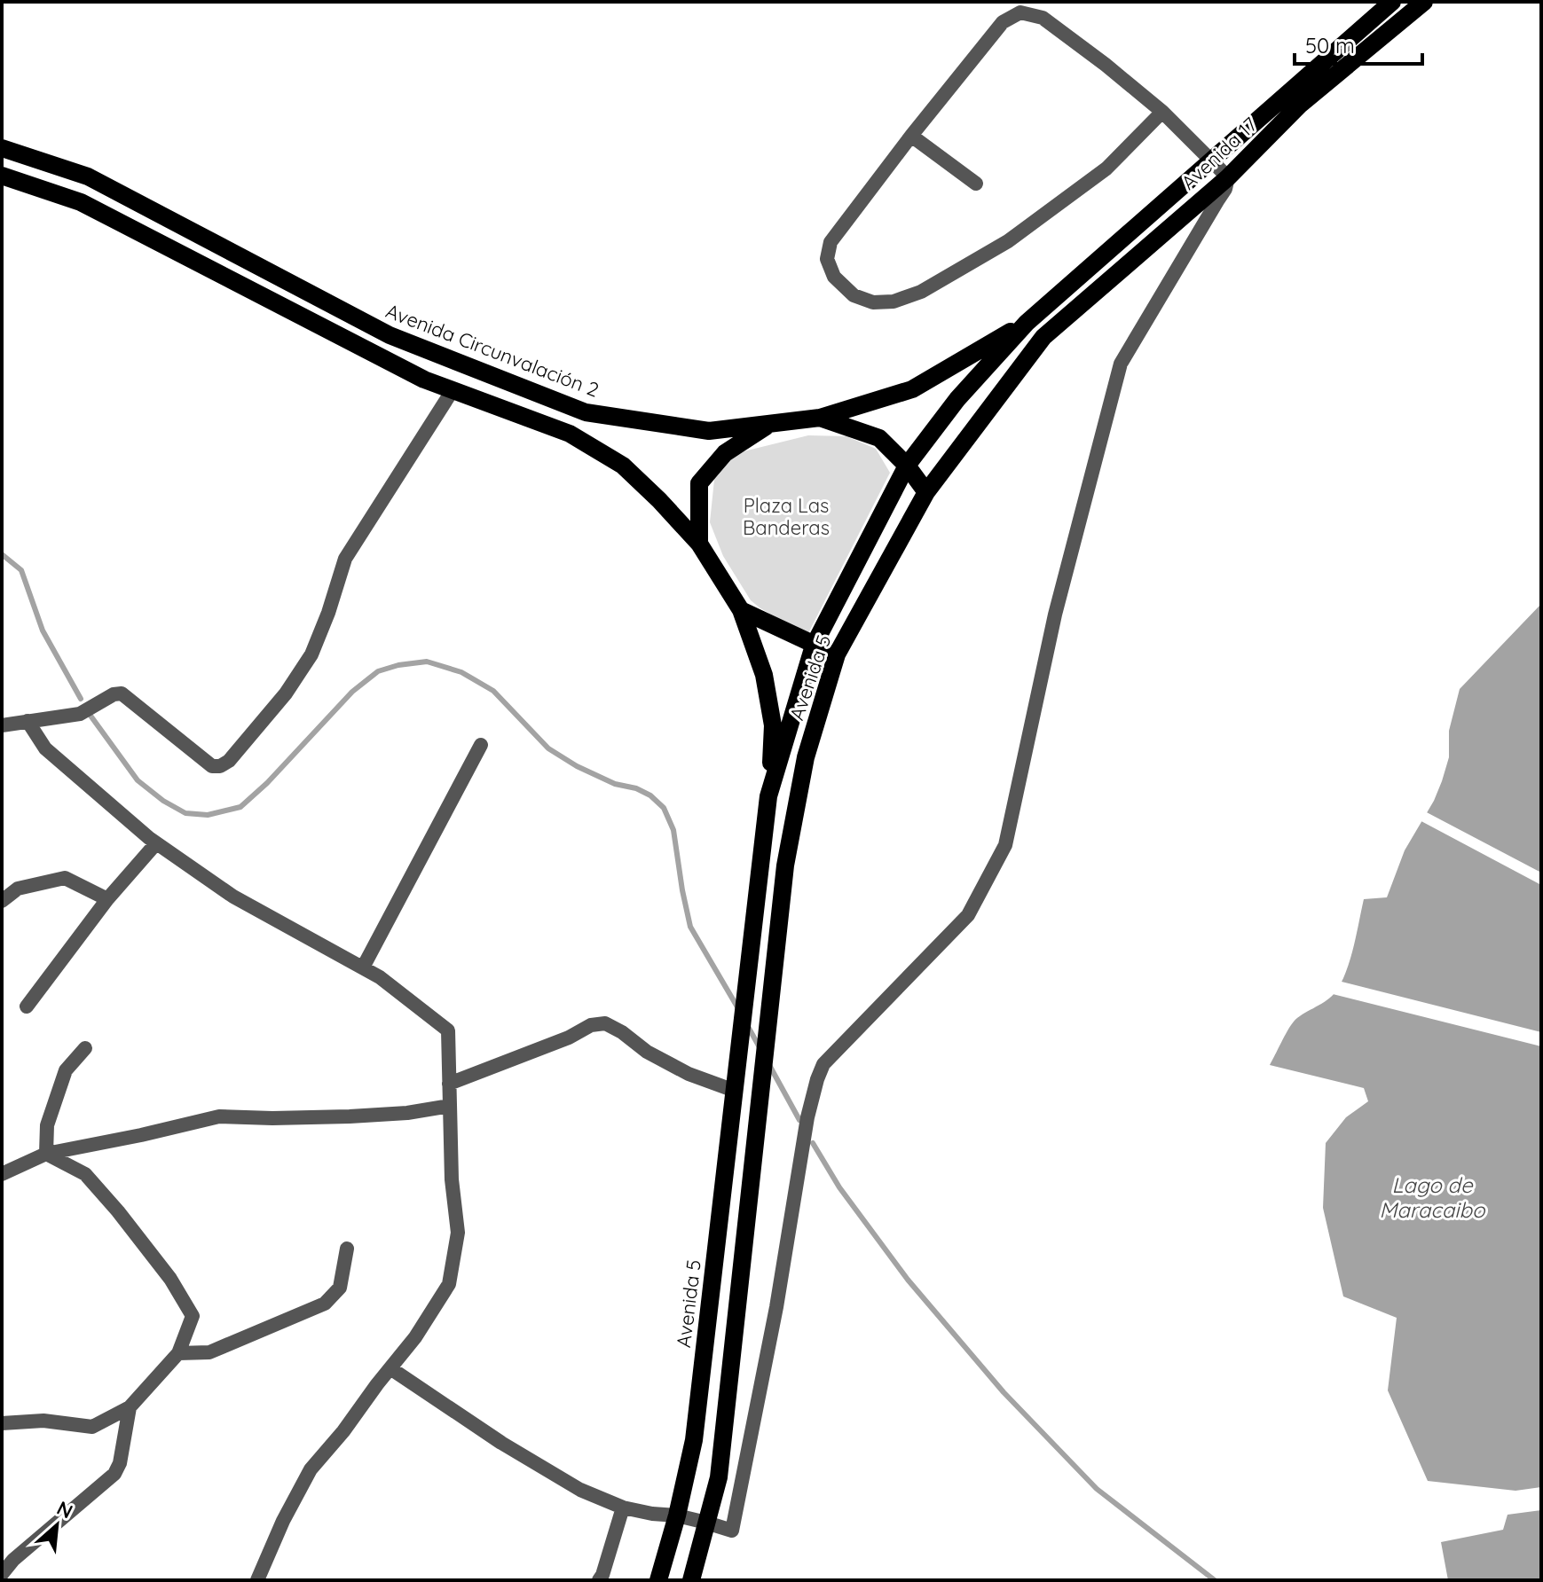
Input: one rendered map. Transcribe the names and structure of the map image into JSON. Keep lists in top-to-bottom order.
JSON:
{
  "streets": {
    "main road": ["Avenida 17", "Avenida Circunvalación 2", "Avenida 5"]
  },
  "crossings": [
    ["Avenida 17", "Avenida Circunvalación 2"],
    ["Avenida 17", "Avenida 5"],
    ["Avenida Circunvalación 2", "Avenida 5"]
  ],
  "water": ["Lago de Maracaibo"],
  "parks": ["Plaza Las Banderas"],
  "scale_bar": "50 m",
  "north": "top right"
}
